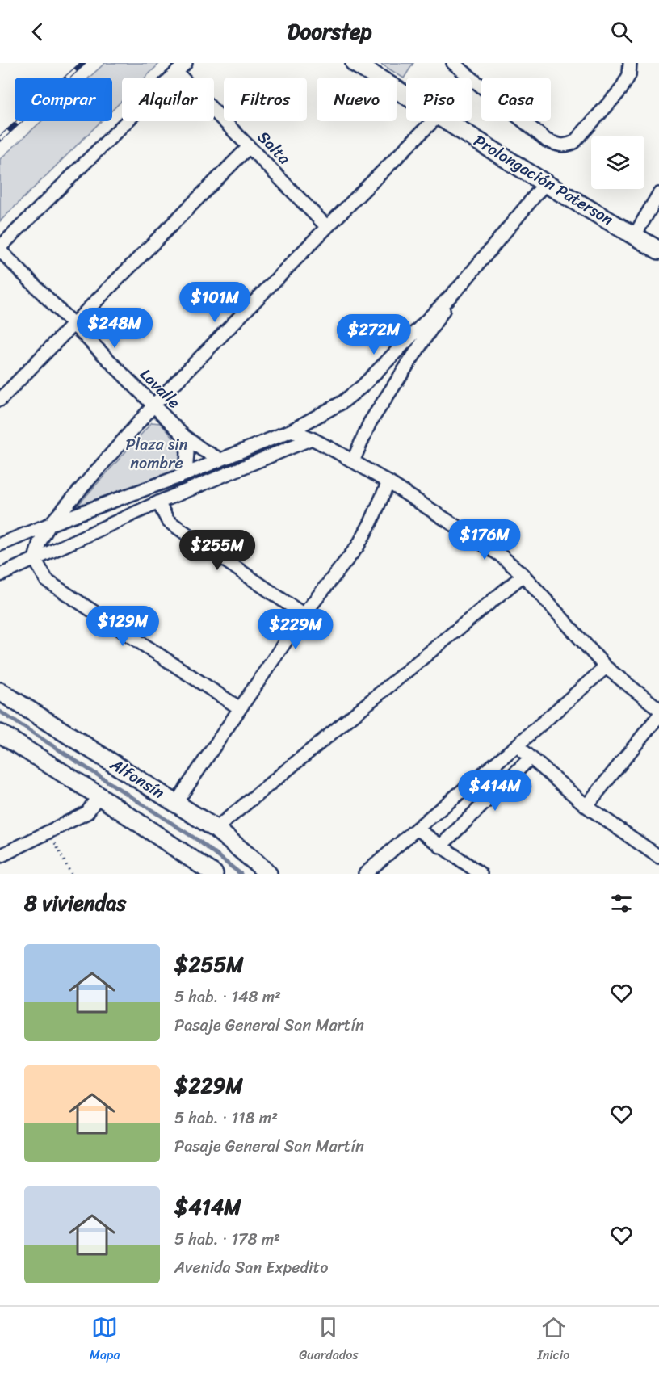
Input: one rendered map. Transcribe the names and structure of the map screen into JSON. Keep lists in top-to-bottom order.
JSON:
{
  "streets": {
    "street": [
      "Salta",
      "Prolongación Paterson",
      "Lavalle",
      "Alfonsín"
    ]
  },
  "parks": ["Plaza sin nombre"],
  "page": {
    "header": "Doorstep",
    "chip": [
      "Comprar",
      "Alquilar",
      "Filtros",
      "Nuevo",
      "Piso",
      "Casa"
    ],
    "price": [
      "$101M",
      "$248M",
      "$272M",
      "$176M",
      "$255M",
      "$129M",
      "$229M",
      "$414M"
    ],
    "heading": "8 viviendas",
    "list": [
      {
        "name": "$255M",
        "note": "5 hab. · 148 m² · Pasaje General San Martín"
      },
      {
        "name": "$229M",
        "note": "5 hab. · 118 m² · Pasaje General San Martín"
      },
      {
        "name": "$414M",
        "note": "5 hab. · 178 m² · Avenida San Expedito"
      }
    ],
    "tabs": ["Mapa", "Guardados", "Inicio"]
  }
}
